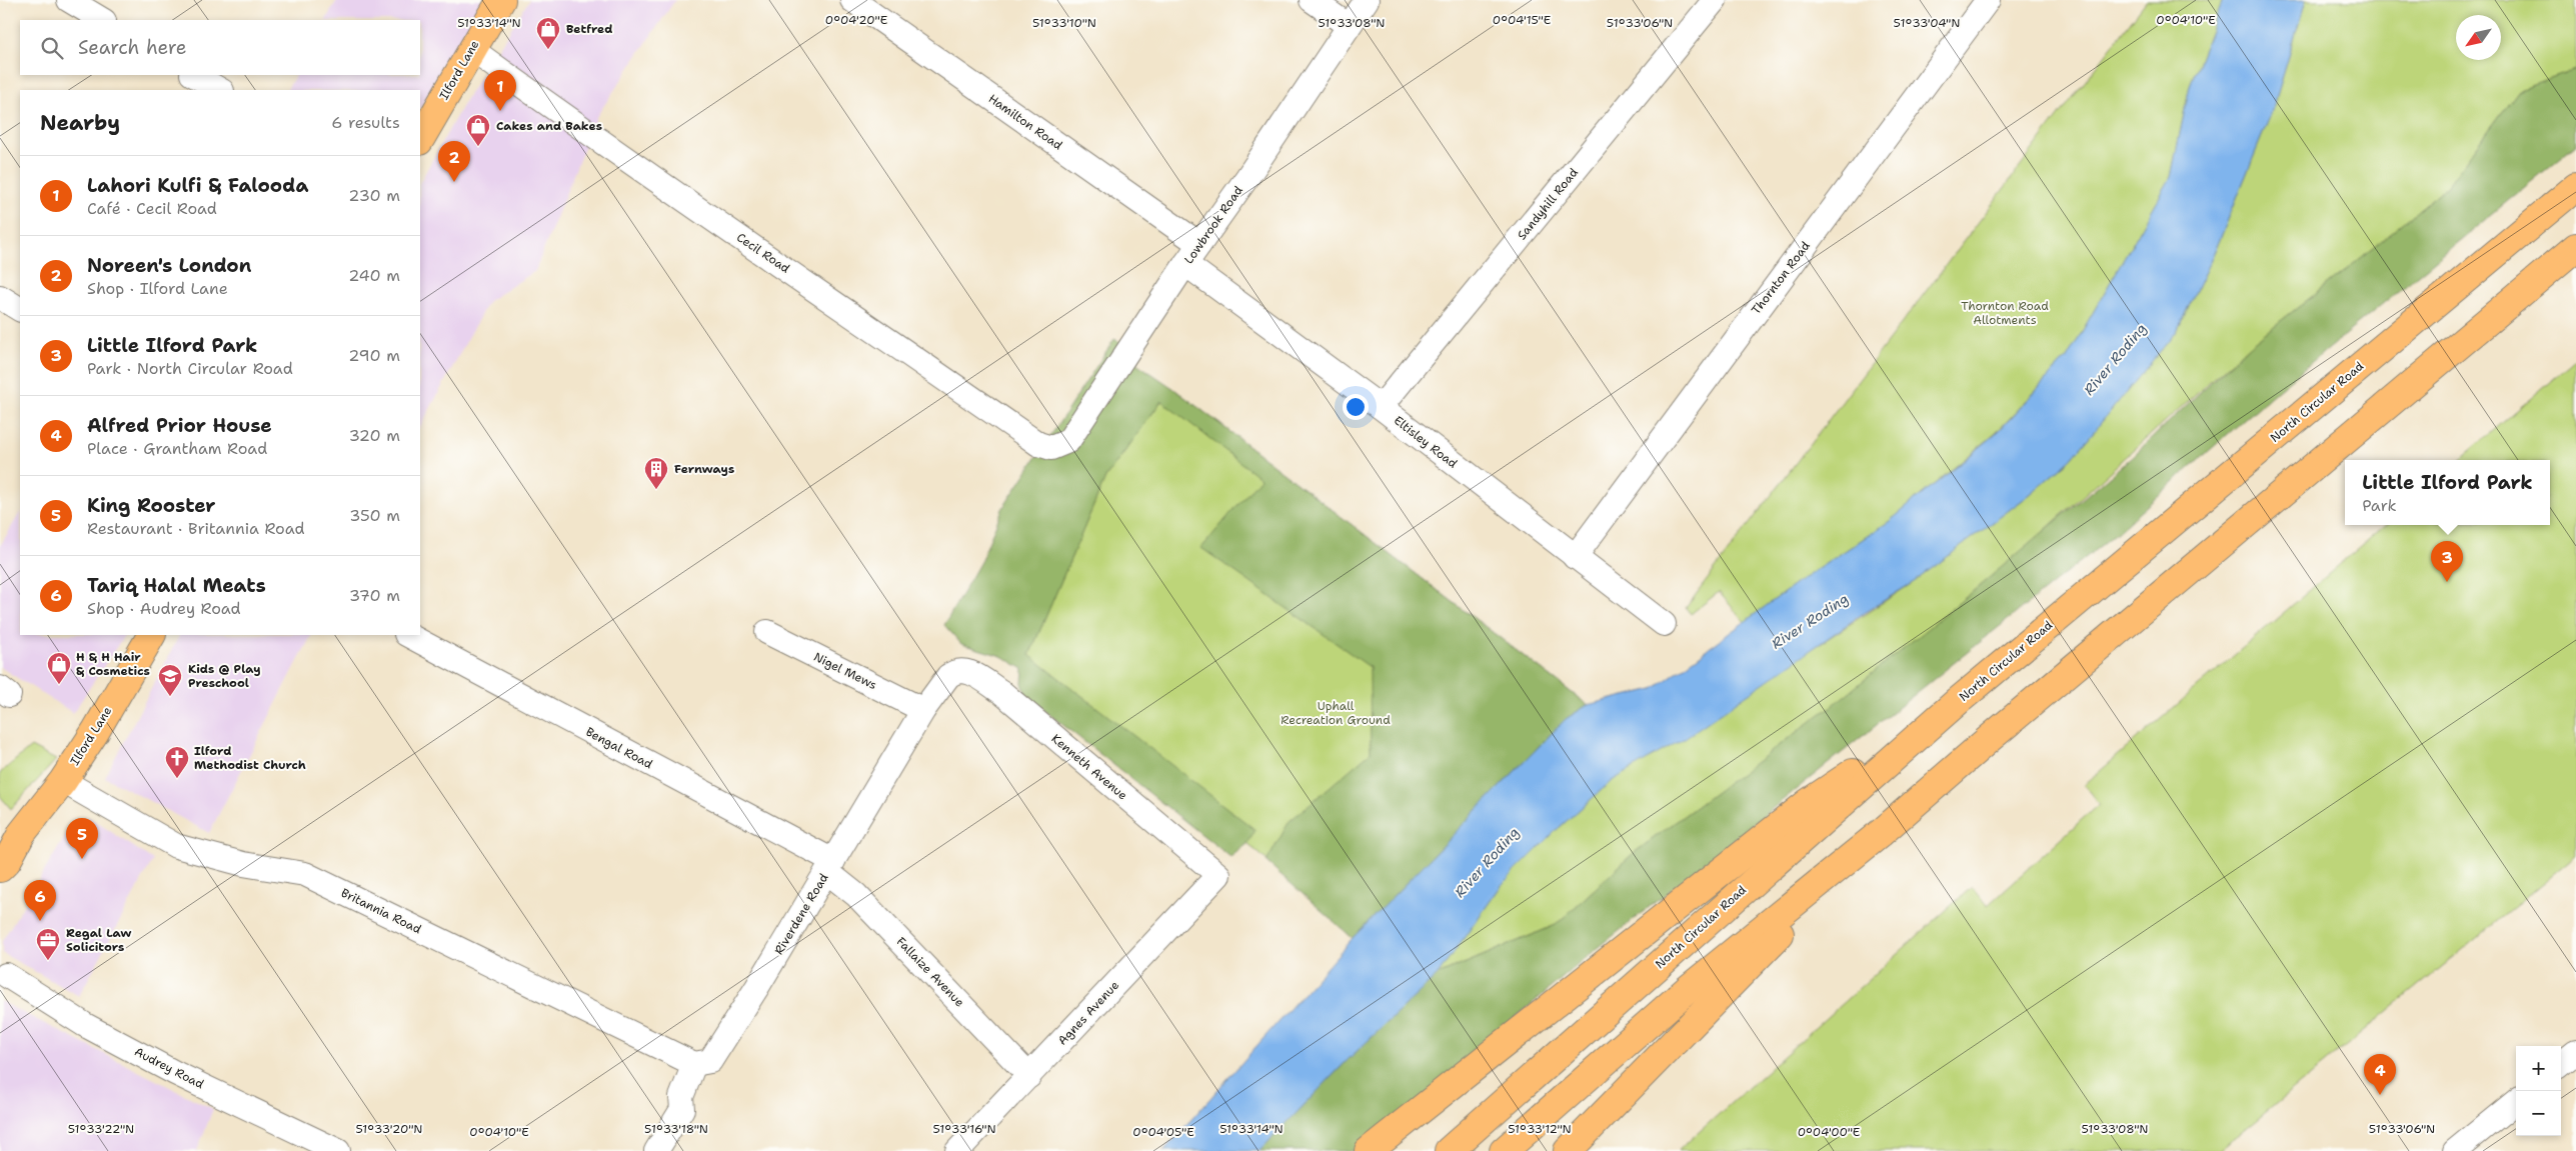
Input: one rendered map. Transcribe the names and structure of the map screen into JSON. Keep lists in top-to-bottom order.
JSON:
{
  "streets": {
    "main road": ["Ilford Lane", "North Circular Road"],
    "street": [
      "Hamilton Road",
      "Sandyhill Road",
      "Lowbrook Road",
      "Cecil Road",
      "Thornton Road",
      "Eltisley Road",
      "Nigel Mews",
      "Bengal Road",
      "Kenneth Avenue",
      "Britannia Road",
      "Riverdene Road",
      "Fallaize Avenue",
      "Agnes Avenue",
      "Audrey Road"
    ]
  },
  "crossings": [
    ["Ilford Lane", "Cecil Road"],
    ["Ilford Lane", "Britannia Road"],
    ["Hamilton Road", "Lowbrook Road"],
    ["Sandyhill Road", "Eltisley Road"],
    ["Lowbrook Road", "Cecil Road"],
    ["Lowbrook Road", "Eltisley Road"],
    ["Thornton Road", "Eltisley Road"],
    ["Nigel Mews", "Riverdene Road"],
    ["Bengal Road", "Riverdene Road"],
    ["Bengal Road", "Fallaize Avenue"],
    ["Kenneth Avenue", "Riverdene Road"],
    ["Kenneth Avenue", "Agnes Avenue"],
    ["Britannia Road", "Riverdene Road"],
    ["Riverdene Road", "Fallaize Avenue"],
    ["Fallaize Avenue", "Agnes Avenue"]
  ],
  "water": ["River Roding"],
  "parks": ["Thornton Road Allotments", "Uphall Recreation Ground"],
  "places": {
    "shop": ["Betfred", "Cakes and Bakes", "H & H Hair & Cosmetics"],
    "building": ["Fernways"],
    "school or university": ["Kids @ Play Preschool"],
    "church": ["Ilford Methodist Church"],
    "office": ["Regal Law Solicitors"]
  },
  "north": "bottom left",
  "page": {
    "search": "Search here",
    "pins": [
      "1",
      "2",
      "3",
      "5",
      "6",
      "4"
    ],
    "heading": ["Nearby", "6 results"],
    "list": [
      {
        "mark": "1",
        "name": "Lahori Kulfi & Falooda",
        "note": "Café · Cecil Road",
        "value": "230 m"
      },
      {
        "mark": "2",
        "name": "Noreen's London",
        "note": "Shop · Ilford Lane",
        "value": "240 m"
      },
      {
        "mark": "3",
        "name": "Little Ilford Park",
        "note": "Park · North Circular Road",
        "value": "290 m"
      },
      {
        "mark": "4",
        "name": "Alfred Prior House",
        "note": "Place · Grantham Road",
        "value": "320 m"
      },
      {
        "mark": "5",
        "name": "King Rooster",
        "note": "Restaurant · Britannia Road",
        "value": "350 m"
      },
      {
        "mark": "6",
        "name": "Tariq Halal Meats",
        "note": "Shop · Audrey Road",
        "value": "370 m"
      }
    ],
    "popup": ["Little Ilford Park", "Park"],
    "map_buttons": ["+", "−"]
  },
  "coordinates": [
    "0°04'20\"E",
    "0°04'15\"E",
    "0°04'10\"E",
    "51°33'14\"N",
    "51°33'10\"N",
    "51°33'08\"N",
    "51°33'06\"N",
    "51°33'04\"N",
    "51°33'22\"N",
    "51°33'20\"N",
    "51°33'18\"N",
    "51°33'16\"N",
    "51°33'12\"N",
    "0°04'05\"E",
    "0°04'00\"E"
  ]
}
